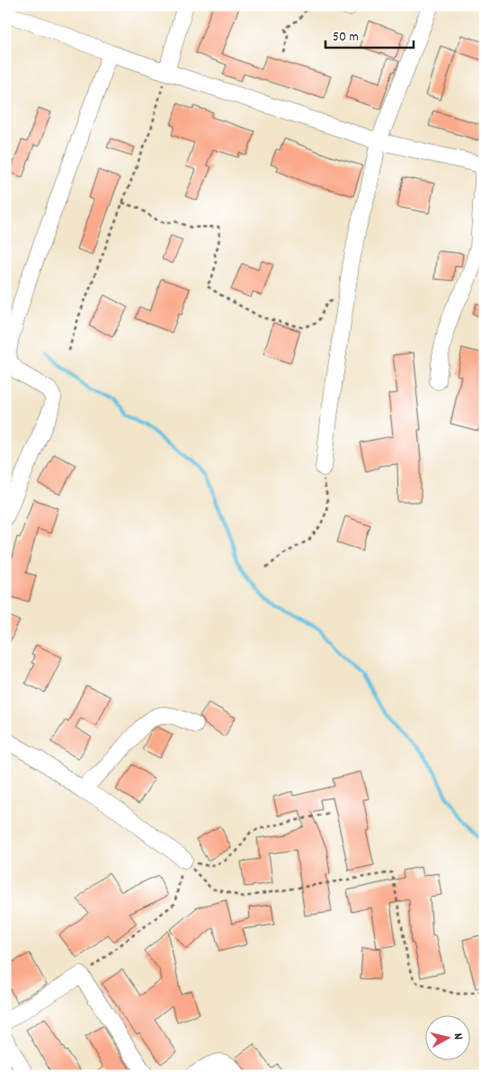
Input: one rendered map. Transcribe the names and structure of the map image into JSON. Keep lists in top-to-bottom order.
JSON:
{
  "scale_bar": "50 m",
  "north": "right"
}
